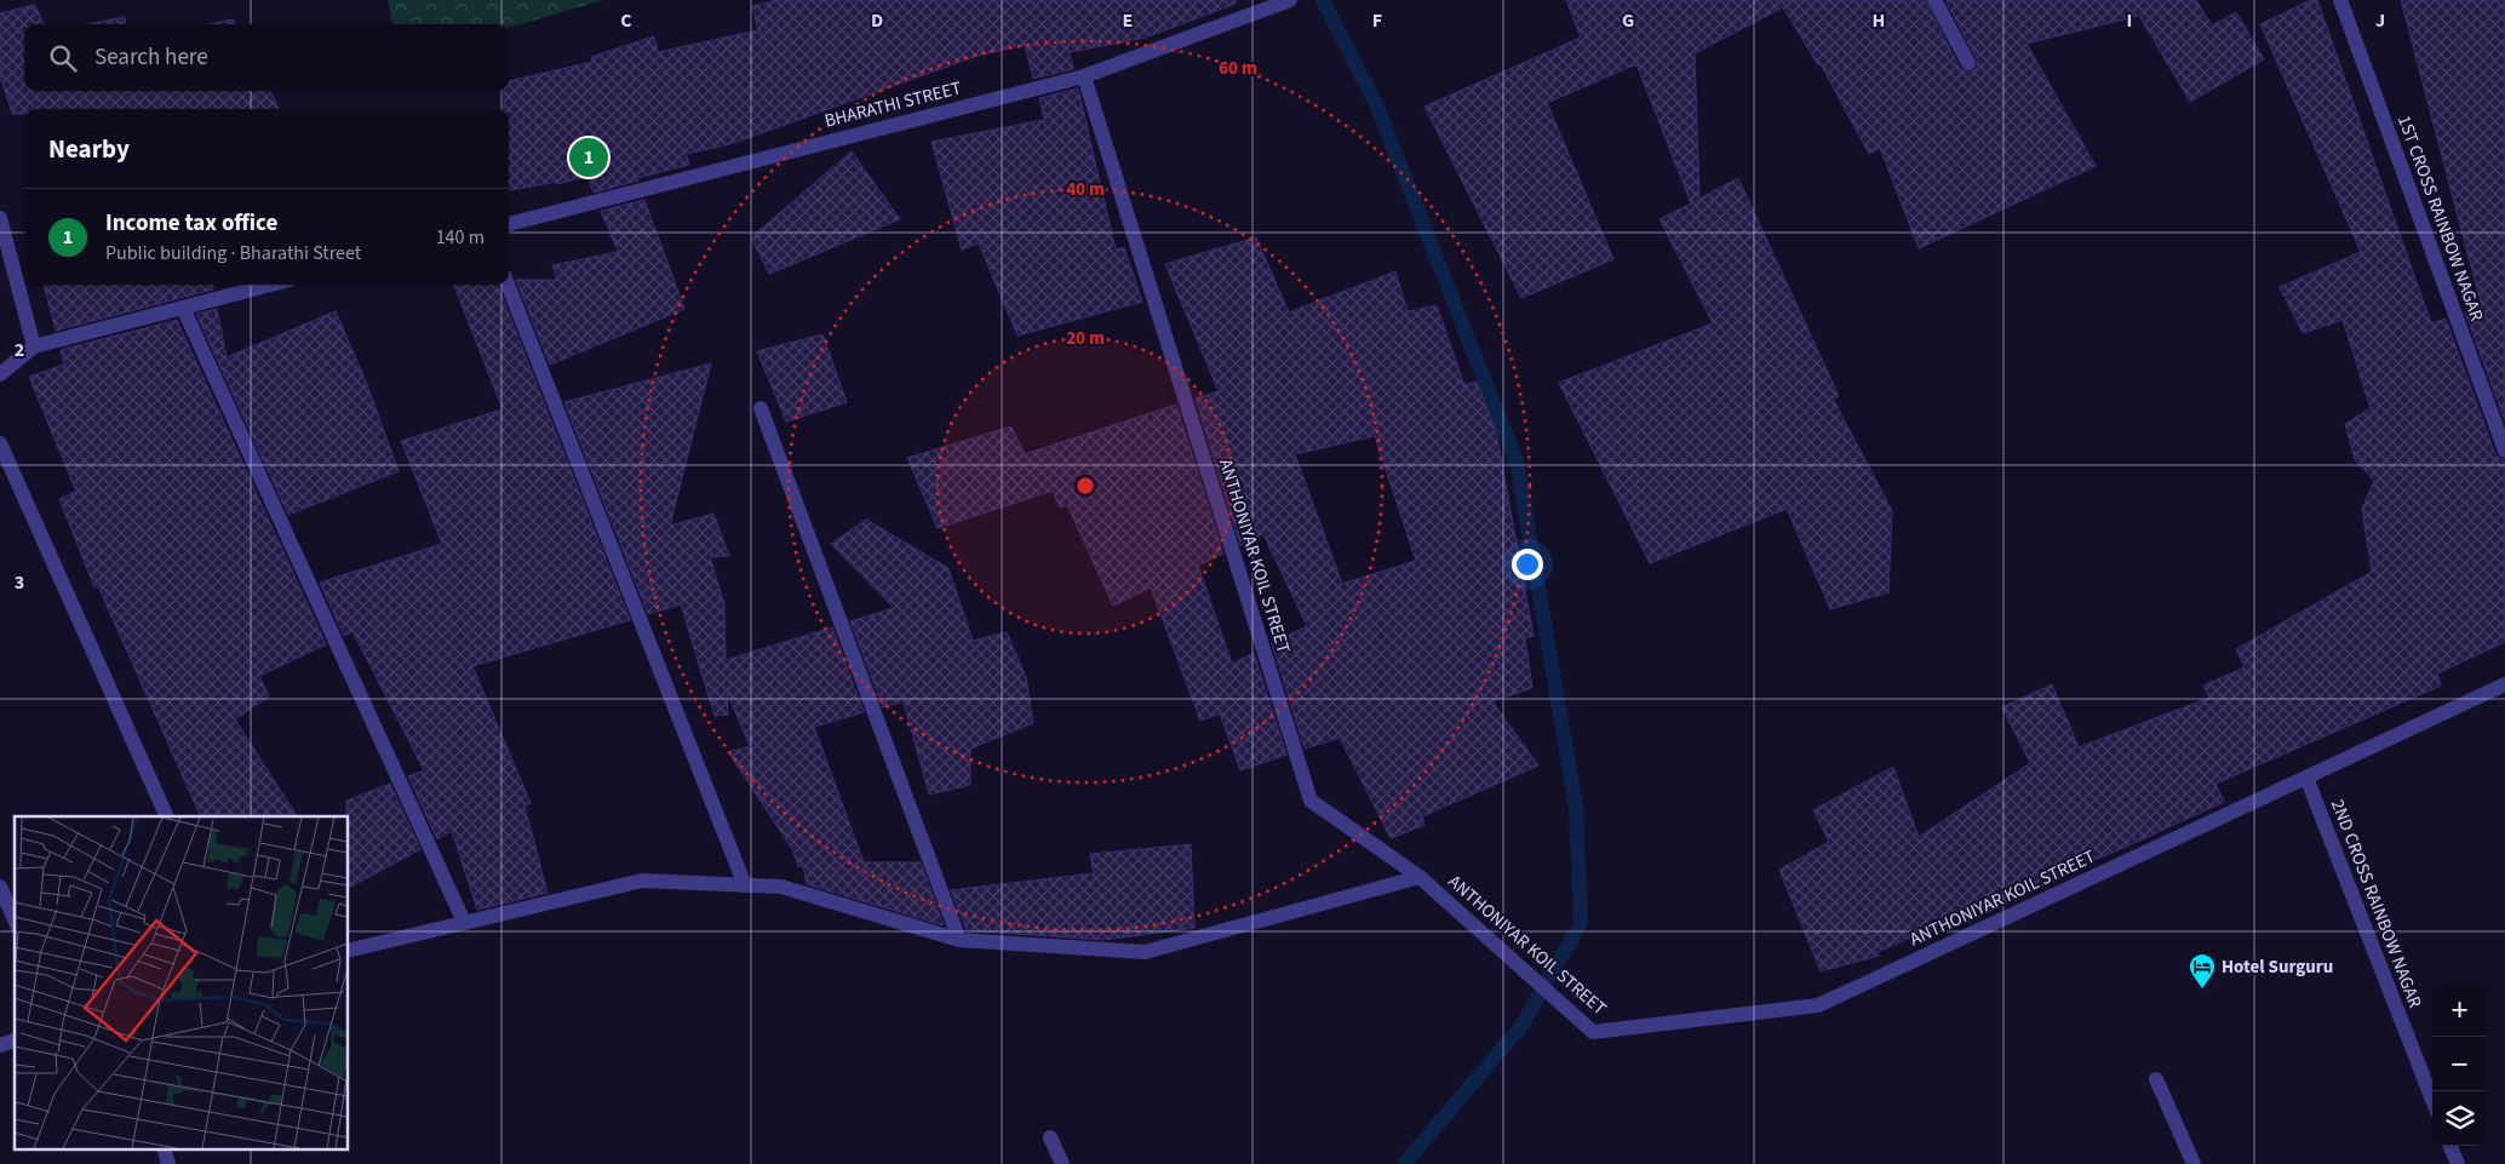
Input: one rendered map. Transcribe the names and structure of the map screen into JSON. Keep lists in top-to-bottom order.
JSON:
{
  "streets": {
    "street": [
      "BHARATHI STREET",
      "1ST CROSS RAINBOW NAGAR",
      "ANTHONIYAR KOIL STREET",
      "2ND CROSS RAINBOW NAGAR"
    ]
  },
  "crossings": [
    ["BHARATHI STREET", "ANTHONIYAR KOIL STREET"],
    ["ANTHONIYAR KOIL STREET", "2ND CROSS RAINBOW NAGAR"]
  ],
  "places": {
    "hotel": ["Hotel Surguru"]
  },
  "page": {
    "search": "Search here",
    "heading": "Nearby",
    "pins": "1",
    "list": [
      {
        "mark": "1",
        "name": "Income tax office",
        "note": "Public building · Bharathi Street",
        "value": "140 m"
      }
    ],
    "map_buttons": ["+", "−"]
  },
  "grid": {
    "columns": [
      "C",
      "D",
      "E",
      "F",
      "G",
      "H",
      "I",
      "J"
    ],
    "rows": ["2", "3"]
  },
  "rings": ["60 m", "40 m", "20 m"]
}
